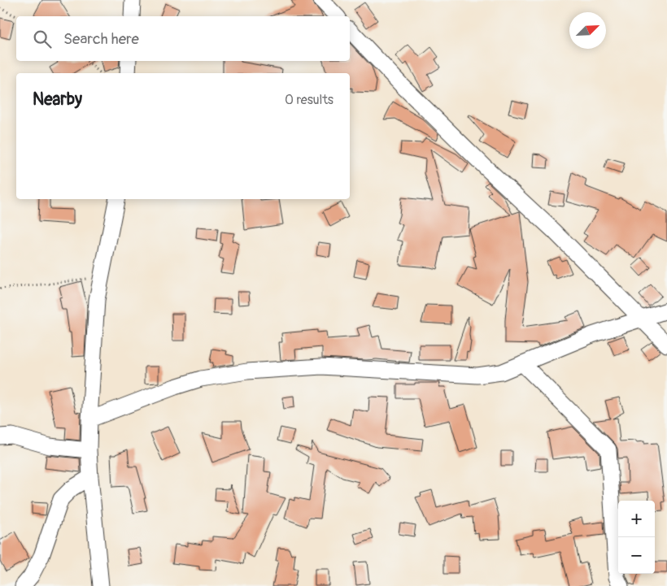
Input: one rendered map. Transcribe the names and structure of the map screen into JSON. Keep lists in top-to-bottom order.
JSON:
{
  "north": "top right",
  "page": {
    "search": "Search here",
    "heading": ["Nearby", "0 results"],
    "map_buttons": ["+", "−"]
  }
}
